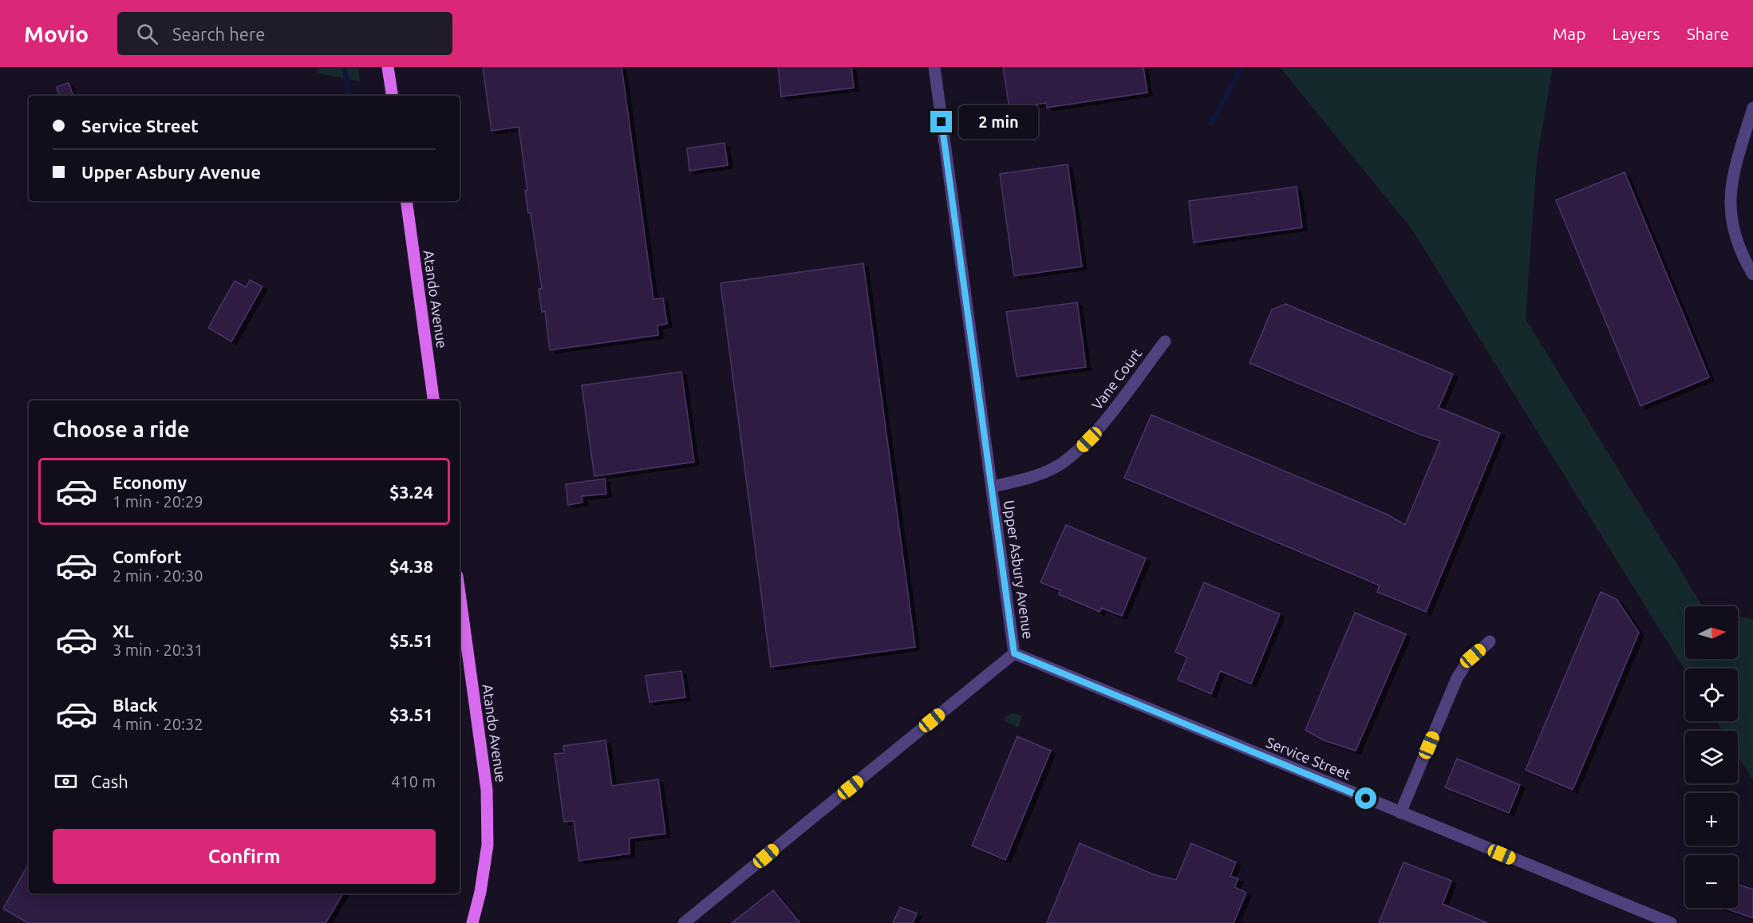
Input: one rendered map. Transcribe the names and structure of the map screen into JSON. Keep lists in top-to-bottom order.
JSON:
{
  "streets": {
    "main road": ["Atando Avenue"],
    "street": ["Vane Court", "Upper Asbury Avenue", "Service Street"]
  },
  "crossings": [
    ["Vane Court", "Upper Asbury Avenue"],
    ["Upper Asbury Avenue", "Service Street"]
  ],
  "north": "right",
  "page": {
    "header": "Movio",
    "search": "Search here",
    "nav": ["Map", "Layers", "Share"],
    "banner": ["Service Street", "Upper Asbury Avenue"],
    "bubble": "2 min",
    "heading": "Choose a ride",
    "list": [
      {
        "name": "Economy",
        "note": "1 min · 20:29",
        "value": "$3.24"
      },
      {
        "name": "Comfort",
        "note": "2 min · 20:30",
        "value": "$4.38"
      },
      {
        "name": "XL",
        "note": "3 min · 20:31",
        "value": "$5.51"
      },
      {
        "name": "Black",
        "note": "4 min · 20:32",
        "value": "$3.51"
      }
    ],
    "map_buttons": ["+", "−"],
    "pay": ["Cash", "410 m"],
    "buttons": "Confirm"
  }
}
